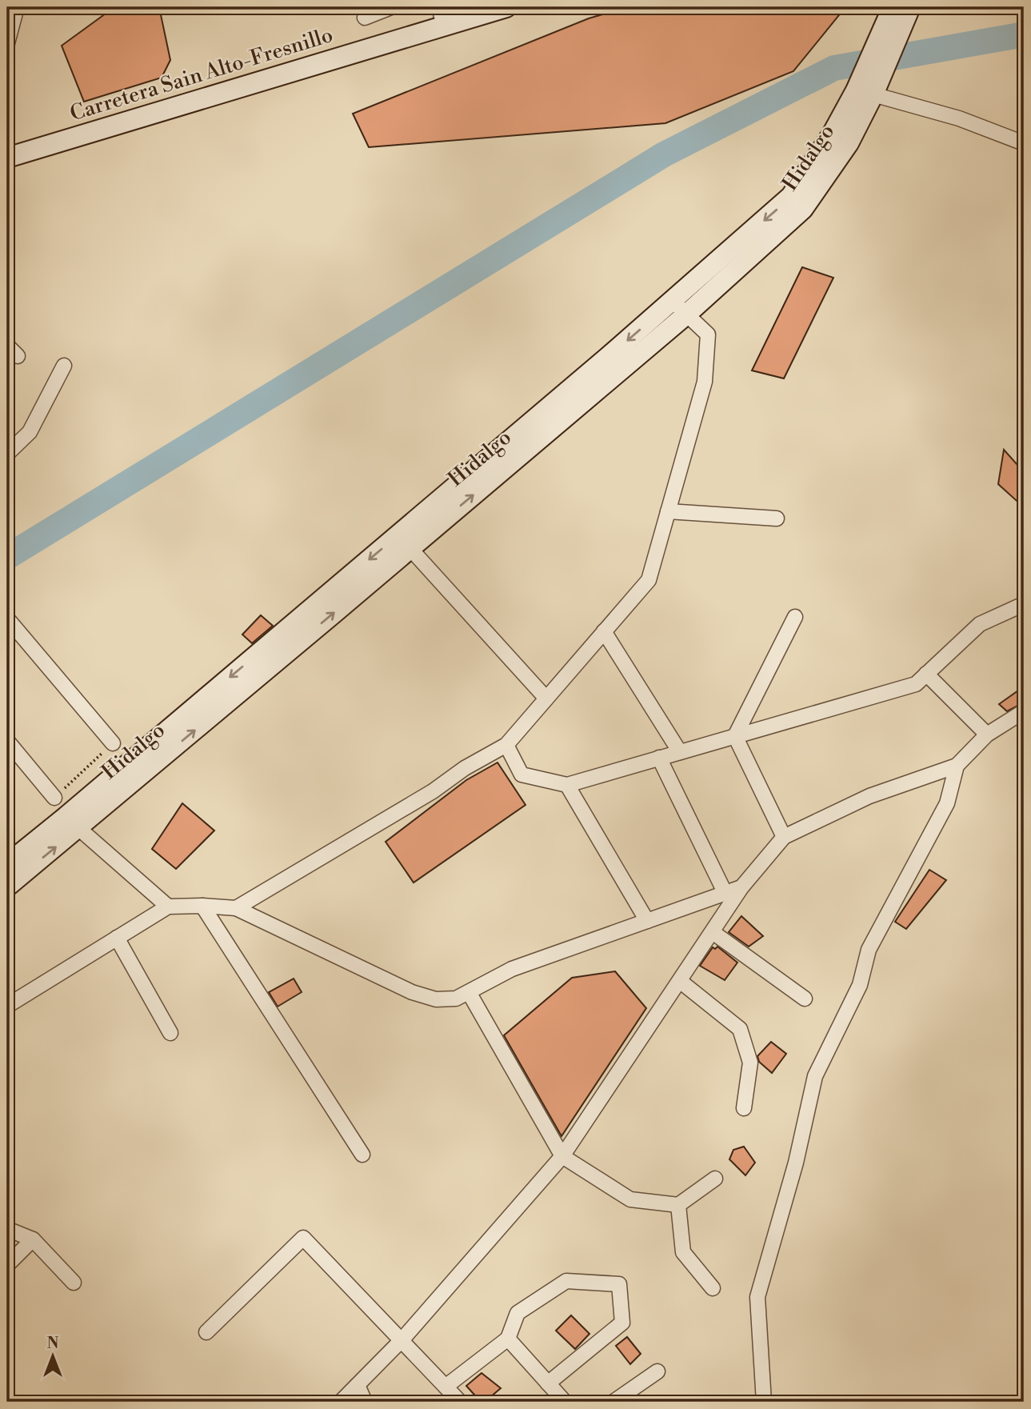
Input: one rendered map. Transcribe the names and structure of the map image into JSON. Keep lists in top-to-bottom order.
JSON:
{
  "streets": {
    "main road": ["Carretera Sain Alto-Fresnillo", "Hidalgo"]
  },
  "north": "top"
}
